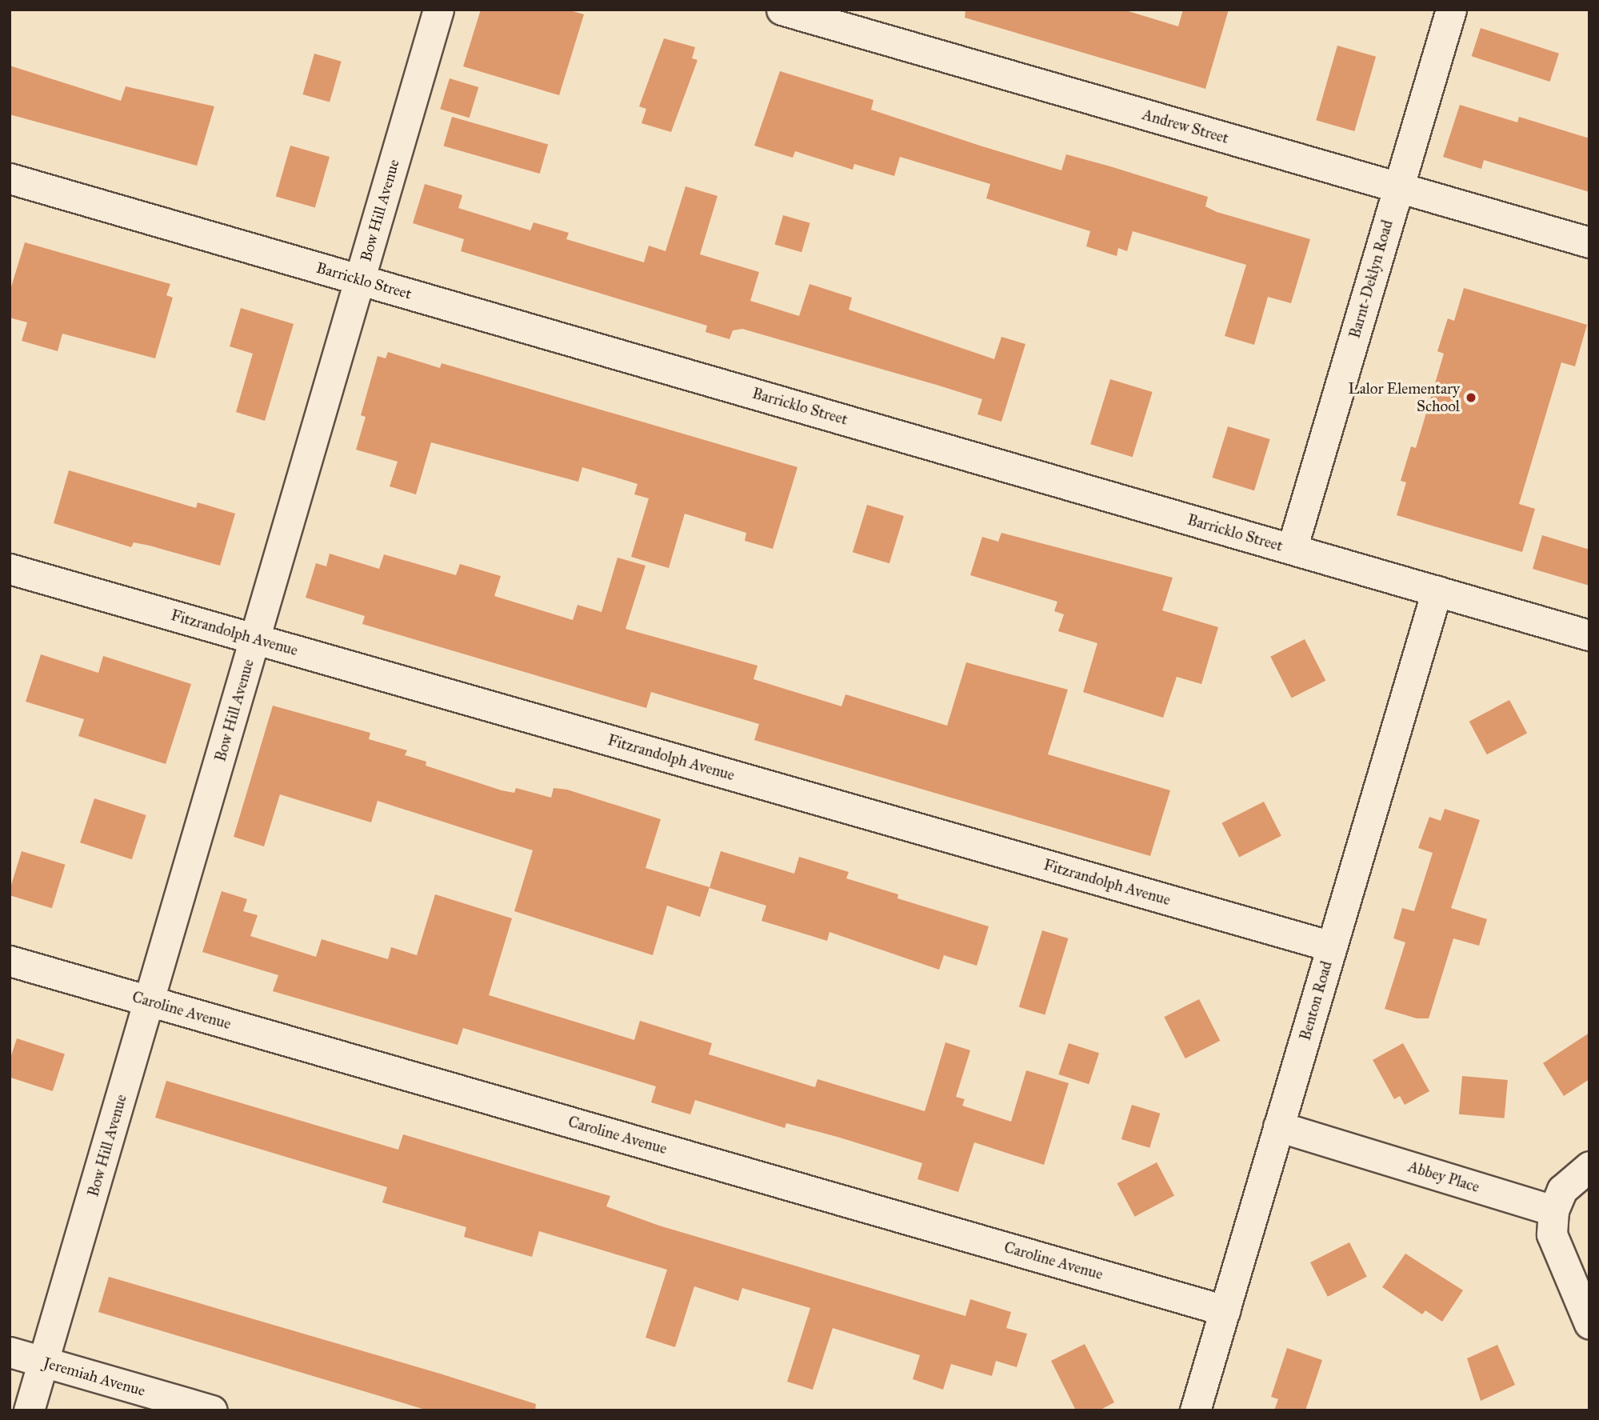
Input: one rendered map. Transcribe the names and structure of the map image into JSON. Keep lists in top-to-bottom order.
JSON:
{
  "streets": {
    "street": [
      "Andrew Street",
      "Bow Hill Avenue",
      "Barnt-Deklyn Road",
      "Barricklo Street",
      "Fitzrandolph Avenue",
      "Benton Road",
      "Caroline Avenue",
      "Abbey Place",
      "Jeremiah Avenue"
    ]
  },
  "crossings": [
    ["Andrew Street", "Barnt-Deklyn Road"],
    ["Bow Hill Avenue", "Barricklo Street"],
    ["Bow Hill Avenue", "Fitzrandolph Avenue"],
    ["Bow Hill Avenue", "Caroline Avenue"],
    ["Bow Hill Avenue", "Jeremiah Avenue"],
    ["Barnt-Deklyn Road", "Barricklo Street"],
    ["Barricklo Street", "Benton Road"],
    ["Fitzrandolph Avenue", "Benton Road"],
    ["Benton Road", "Caroline Avenue"],
    ["Benton Road", "Abbey Place"]
  ],
  "places": ["Lalor Elementary School"]
}
